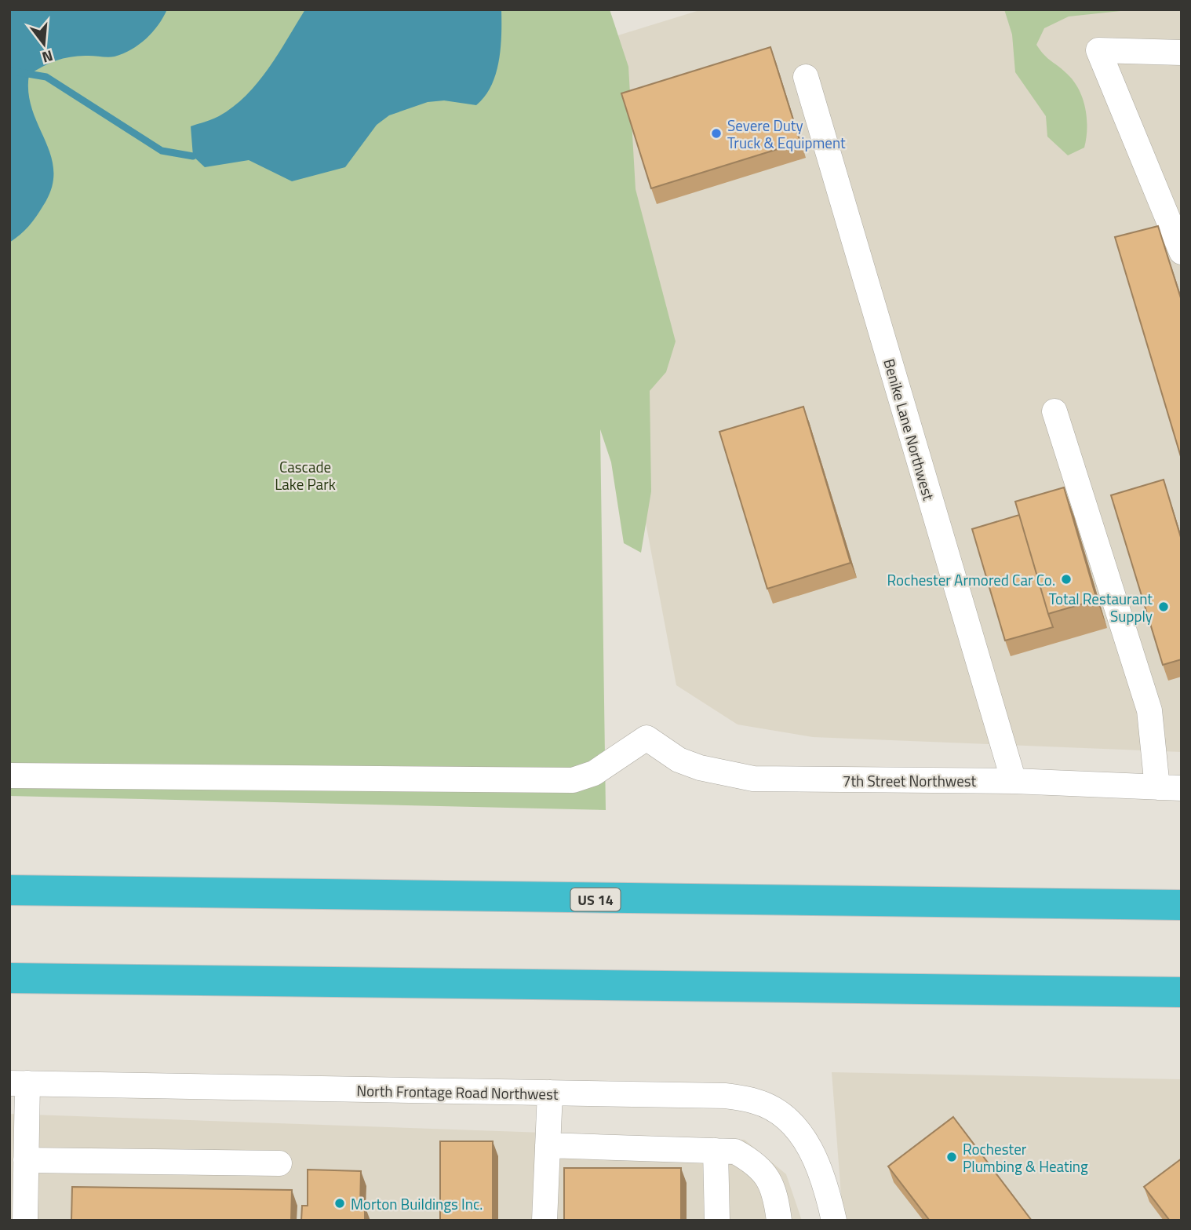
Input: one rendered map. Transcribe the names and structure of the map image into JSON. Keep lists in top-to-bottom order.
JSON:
{
  "streets": {
    "highway": ["US 14"],
    "street": ["Benike Lane Northwest", "7th Street Northwest", "North Frontage Road Northwest"]
  },
  "crossings": [
    ["Benike Lane Northwest", "7th Street Northwest"]
  ],
  "parks": ["Cascade Lake Park"],
  "places": [
    "Severe Duty Truck & Equipment",
    "Rochester Armored Car Co.",
    "Total Restaurant Supply",
    "Rochester Plumbing & Heating",
    "Morton Buildings Inc."
  ],
  "north": "bottom"
}
